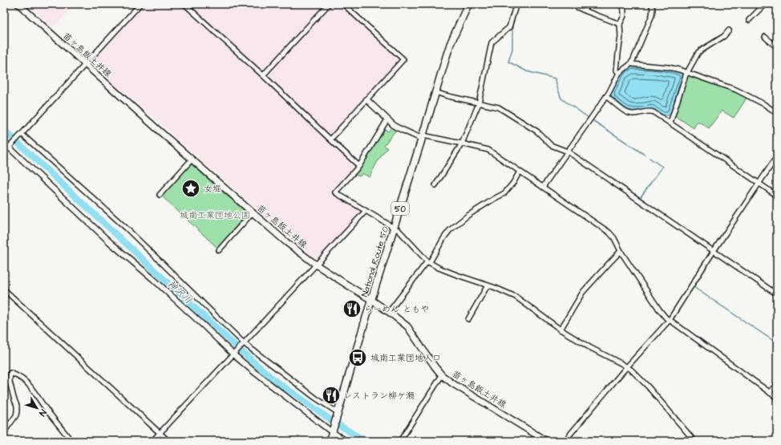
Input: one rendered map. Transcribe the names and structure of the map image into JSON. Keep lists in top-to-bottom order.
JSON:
{
  "streets": {
    "highway": ["50", "National Route 50"],
    "main road": ["苗ヶ島飯土井線"]
  },
  "crossings": [
    ["苗ヶ島飯土井線", "National Route 50"],
    ["50", "National Route 50"]
  ],
  "water": ["神沢川"],
  "parks": ["城南工業団地公園"],
  "places": {
    "place": ["女堀"],
    "restaurant": ["らーめん ともや", "レストラン柳ケ瀬"],
    "bus stop": ["城南工業団地入口"]
  },
  "north": "bottom right"
}
